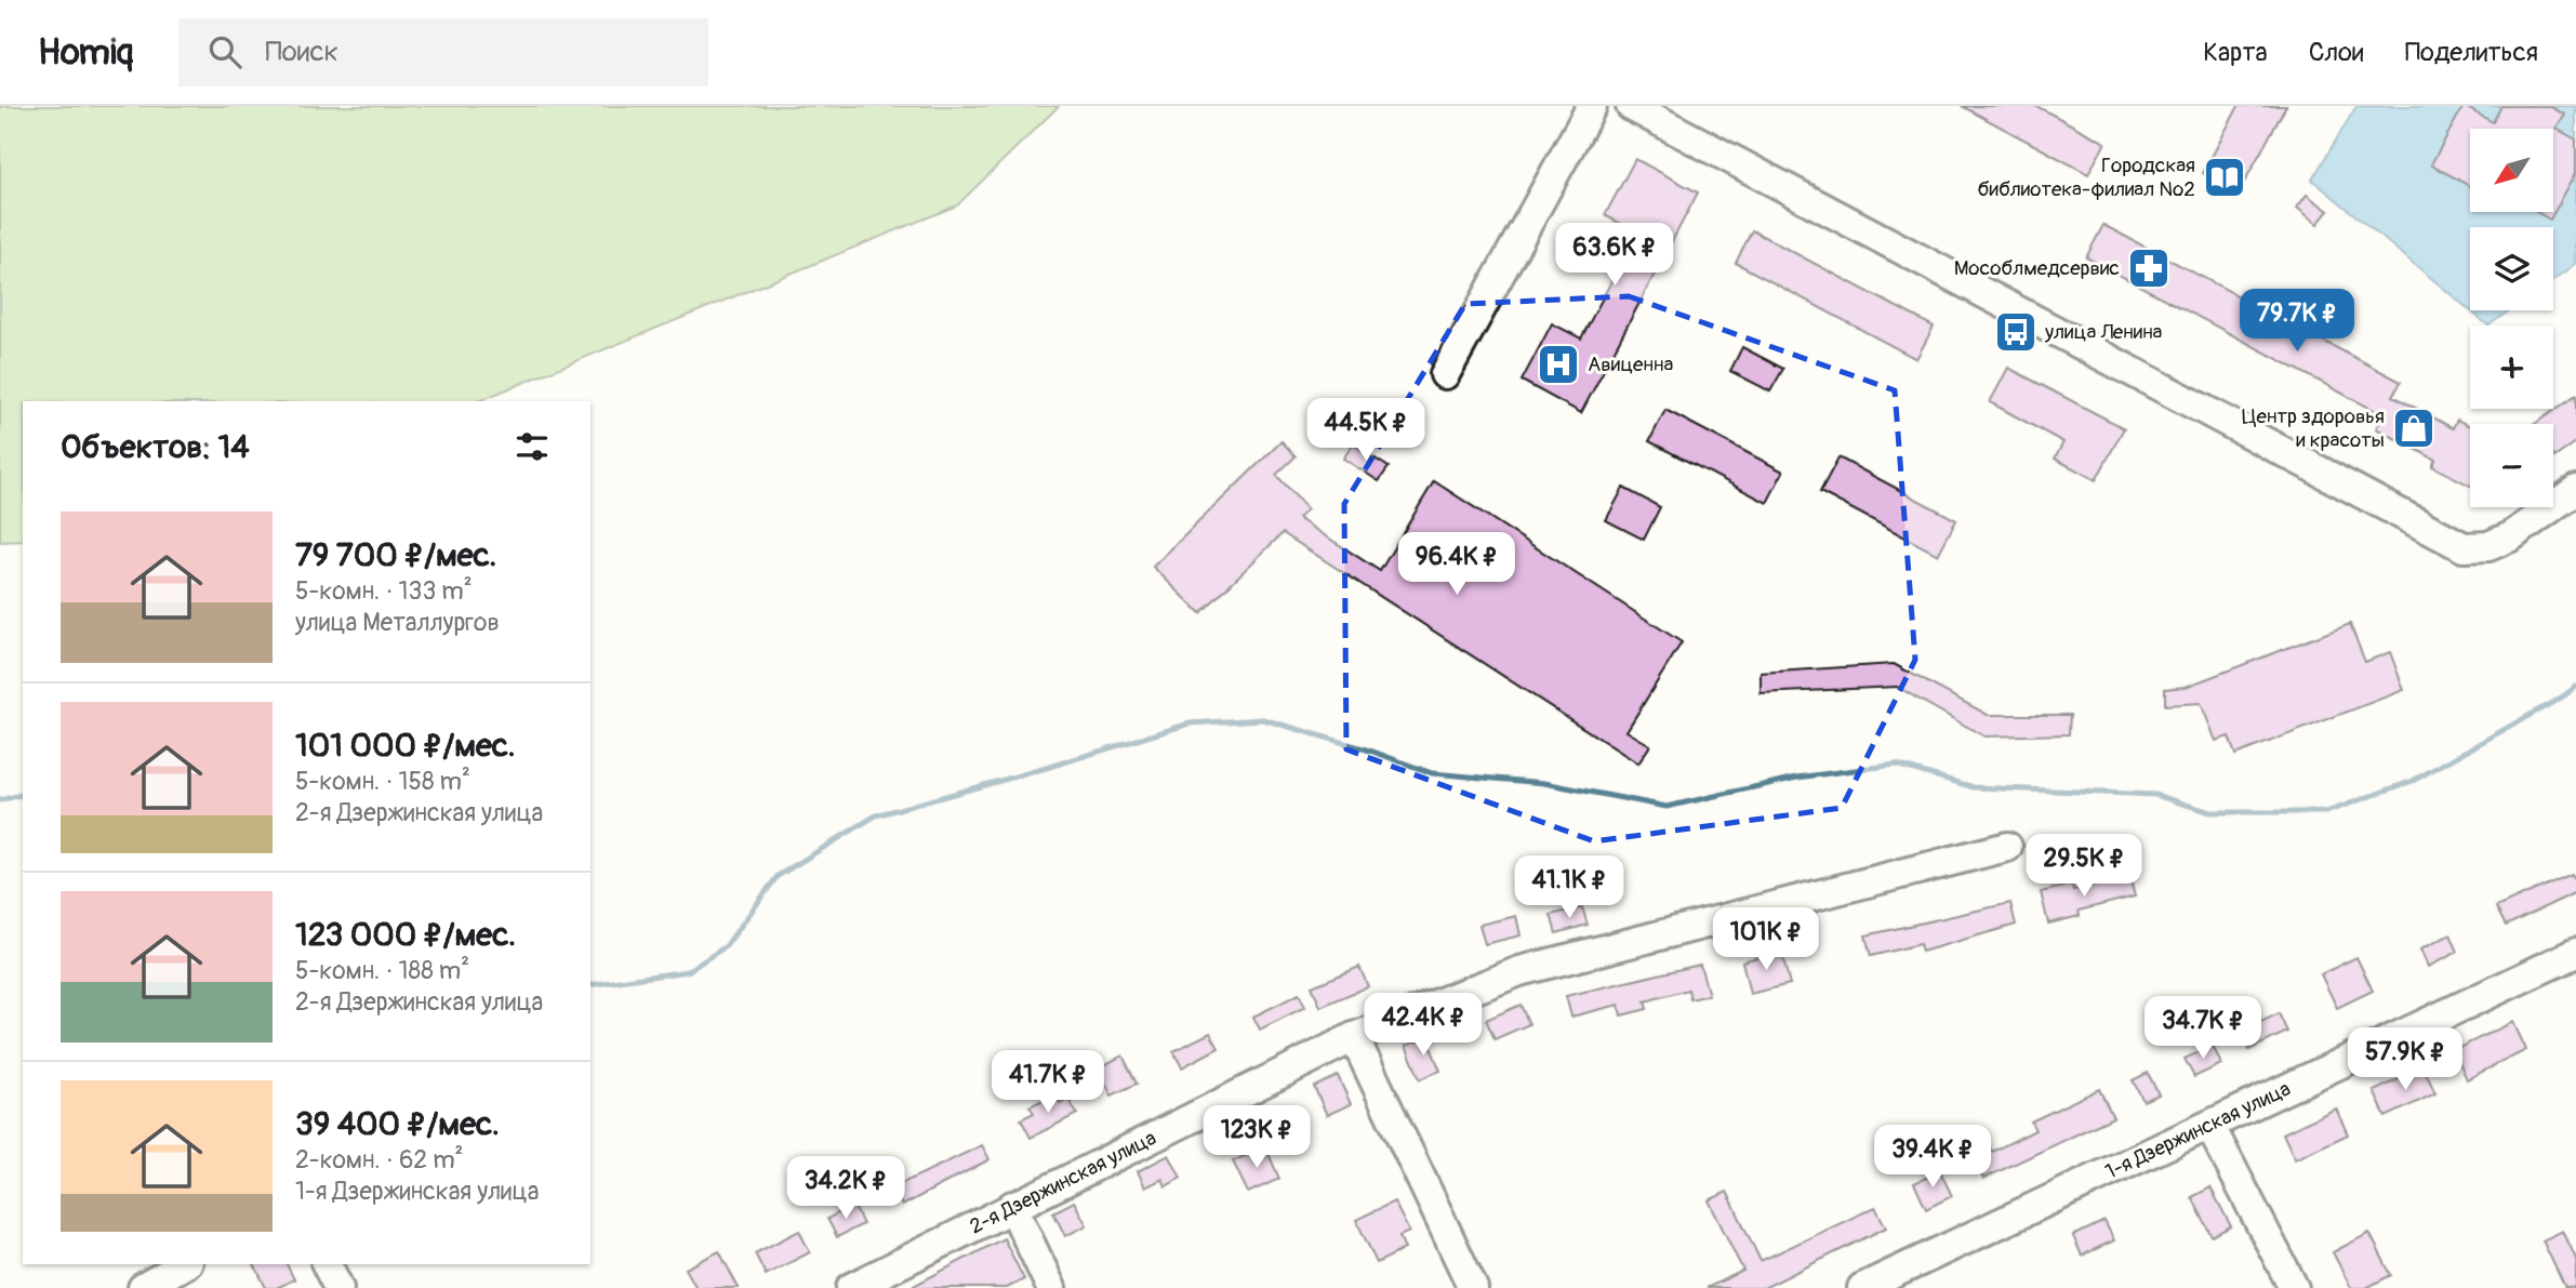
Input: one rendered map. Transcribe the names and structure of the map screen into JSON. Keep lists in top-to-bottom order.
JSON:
{
  "streets": {
    "street": ["1-я Дзержинская улица", "2-я Дзержинская улица"]
  },
  "places": {
    "library": ["Городская библиотека-филиал №2"],
    "pharmacy": ["Мособлмедсервис"],
    "bus stop": ["улица Ленина"],
    "hospital": ["Авиценна"],
    "shop": ["Центр здоровья и красоты"]
  },
  "north": "bottom left",
  "page": {
    "header": "Homiq",
    "search": "Поиск",
    "nav": ["Карта", "Слои", "Поделиться"],
    "map_buttons": ["+", "−"],
    "price": [
      "63.6K ₽",
      "79.7K ₽",
      "44.5K ₽",
      "96.4K ₽",
      "29.5K ₽",
      "41.1K ₽",
      "101K ₽",
      "42.4K ₽",
      "34.7K ₽",
      "57.9K ₽",
      "41.7K ₽",
      "123K ₽",
      "39.4K ₽",
      "34.2K ₽"
    ],
    "heading": "Объектов: 14",
    "list": [
      {
        "name": "79 700 ₽/мес.",
        "note": "5-комн. · 133 m² · улица Металлургов"
      },
      {
        "name": "101 000 ₽/мес.",
        "note": "5-комн. · 158 m² · 2-я Дзержинская улица"
      },
      {
        "name": "123 000 ₽/мес.",
        "note": "5-комн. · 188 m² · 2-я Дзержинская улица"
      },
      {
        "name": "39 400 ₽/мес.",
        "note": "2-комн. · 62 m² · 1-я Дзержинская улица"
      }
    ]
  }
}
